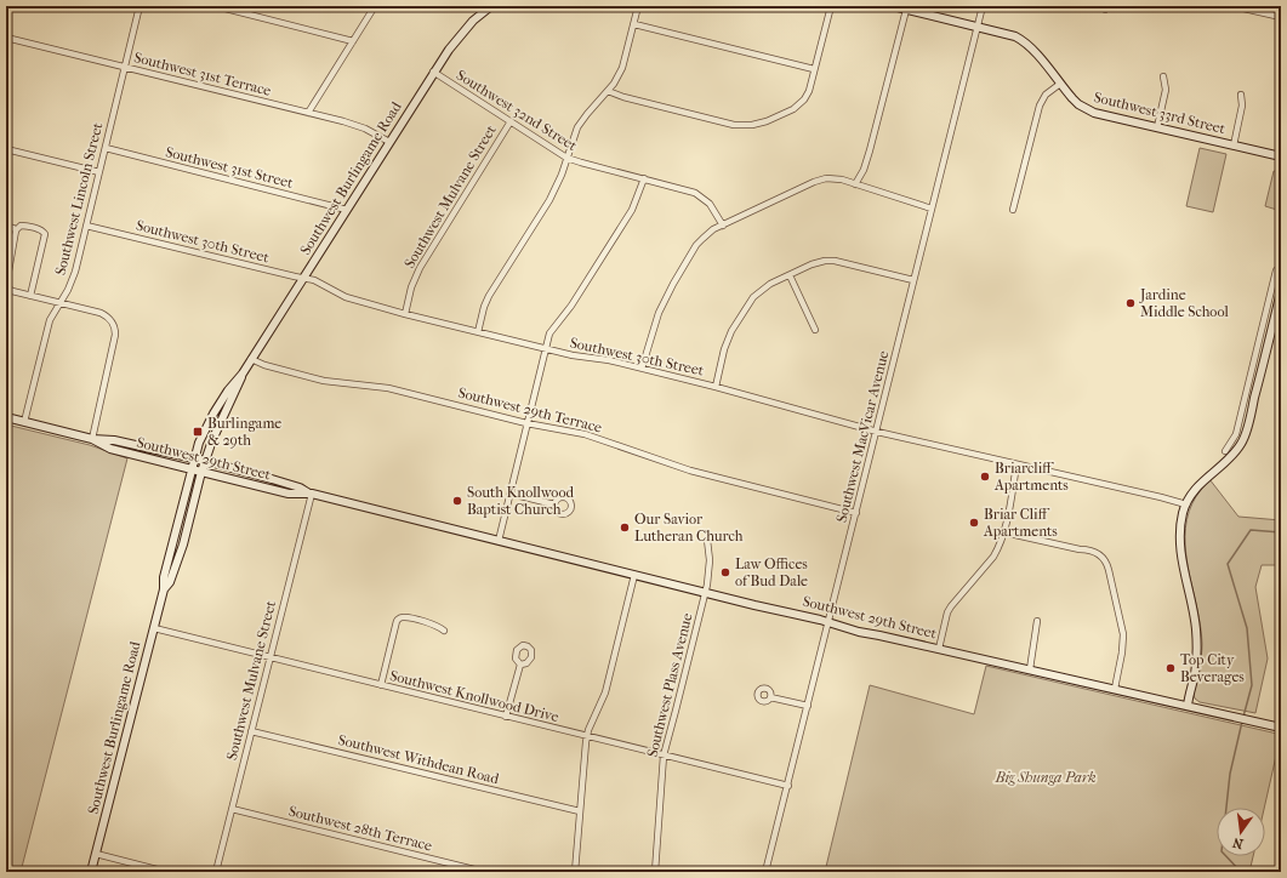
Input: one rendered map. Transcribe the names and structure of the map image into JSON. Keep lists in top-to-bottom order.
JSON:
{
  "streets": {
    "main road": ["Southwest 33rd Street", "Southwest Burlingame Road", "Southwest 29th Street"],
    "street": [
      "Southwest 31st Terrace",
      "Southwest 32nd Street",
      "Southwest 31st Street",
      "Southwest Mulvane Street",
      "Southwest Lincoln Street",
      "Southwest 30th Street",
      "Southwest 29th Terrace",
      "Southwest MacVicar Avenue",
      "Southwest Plass Avenue",
      "Southwest Knollwood Drive",
      "Southwest Withdean Road",
      "Southwest 28th Terrace"
    ]
  },
  "crossings": [
    ["Southwest 31st Terrace", "Southwest Burlingame Road"],
    ["Southwest 31st Terrace", "Southwest Lincoln Street"],
    ["Southwest 32nd Street", "Southwest Burlingame Road"],
    ["Southwest 32nd Street", "Southwest Mulvane Street"],
    ["Southwest 33rd Street", "Southwest MacVicar Avenue"],
    ["Southwest 31st Street", "Southwest Burlingame Road"],
    ["Southwest 31st Street", "Southwest Lincoln Street"],
    ["Southwest Burlingame Road", "Southwest 30th Street"],
    ["Southwest Burlingame Road", "Southwest 29th Terrace"],
    ["Southwest Burlingame Road", "Southwest 29th Street"],
    ["Southwest Burlingame Road", "Southwest Knollwood Drive"],
    ["Southwest Mulvane Street", "Southwest 30th Street"],
    ["Southwest Mulvane Street", "Southwest 29th Street"],
    ["Southwest Mulvane Street", "Southwest Knollwood Drive"],
    ["Southwest Mulvane Street", "Southwest Withdean Road"],
    ["Southwest Mulvane Street", "Southwest 28th Terrace"],
    ["Southwest Lincoln Street", "Southwest 30th Street"],
    ["Southwest Lincoln Street", "Southwest 29th Street"],
    ["Southwest 30th Street", "Southwest MacVicar Avenue"],
    ["Southwest 29th Terrace", "Southwest MacVicar Avenue"],
    ["Southwest MacVicar Avenue", "Southwest 29th Street"],
    ["Southwest MacVicar Avenue", "Southwest Knollwood Drive"],
    ["Southwest 29th Street", "Southwest Plass Avenue"],
    ["Southwest Plass Avenue", "Southwest Knollwood Drive"]
  ],
  "parks": ["Big Shunga Park"],
  "places": {
    "other": [
      "Jardine Middle School",
      "Briarcliff Apartments",
      "South Knollwood Baptist Church",
      "Briar Cliff Apartments",
      "Our Savior Lutheran Church",
      "Law Offices of Bud Dale",
      "Top City Beverages"
    ],
    "transit": ["Burlingame & 29th"]
  },
  "north": "bottom"
}
